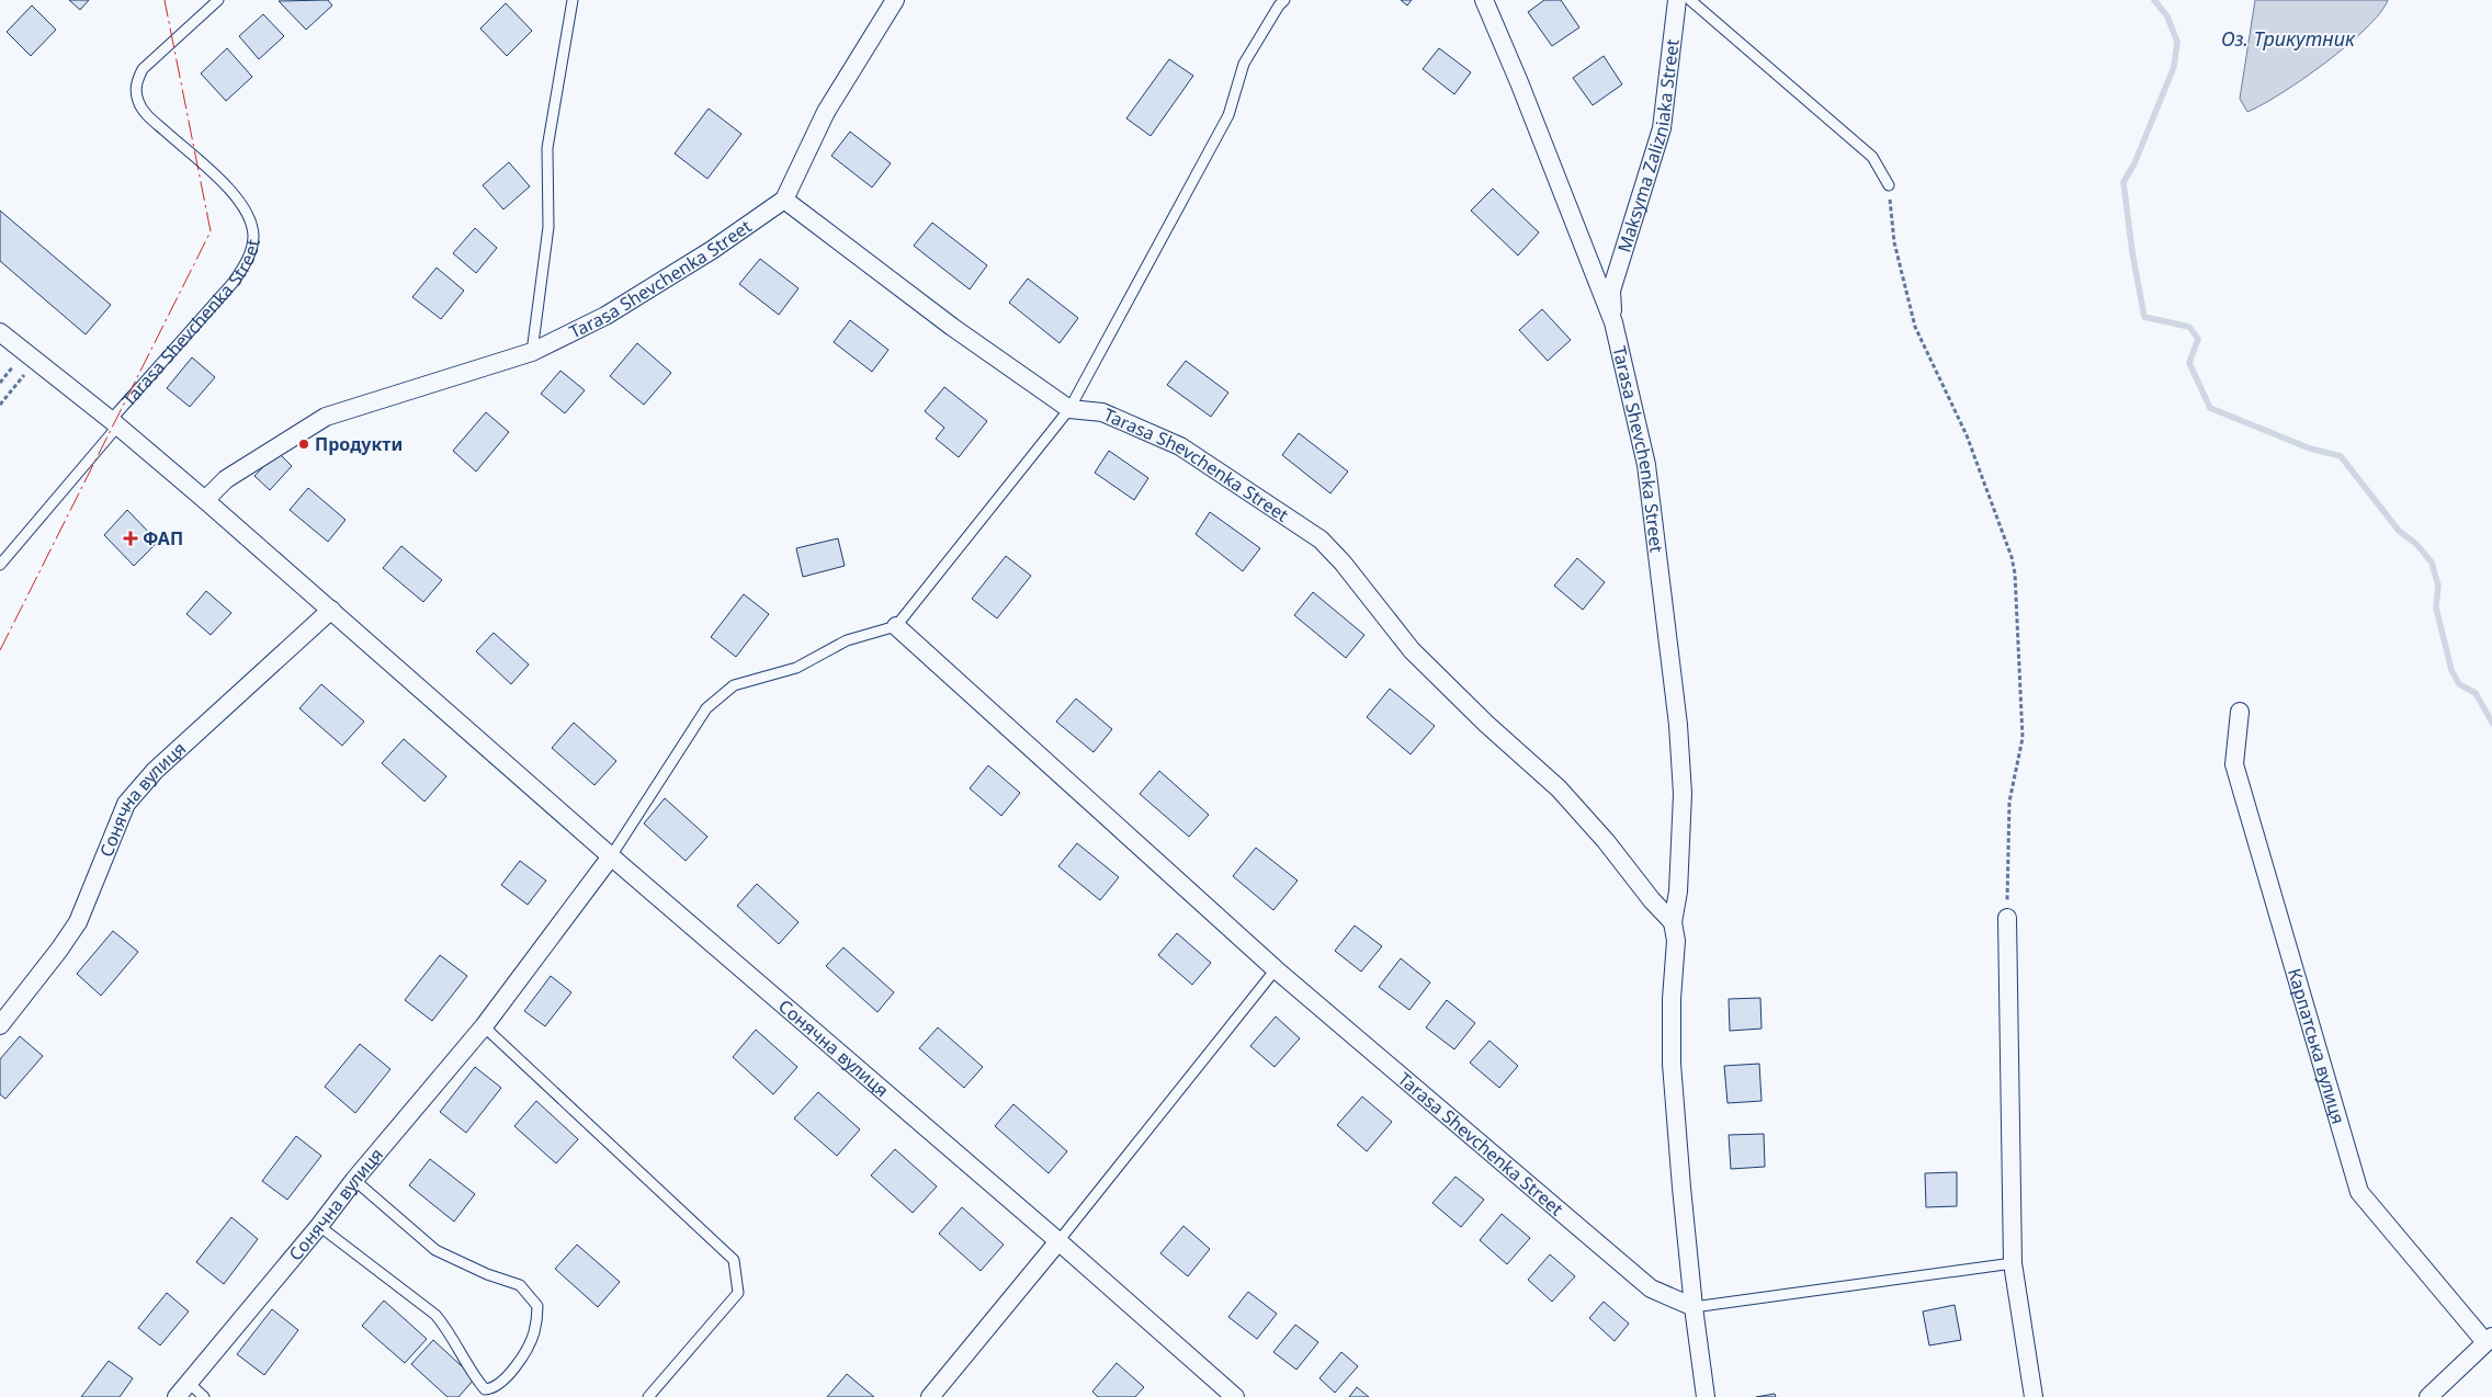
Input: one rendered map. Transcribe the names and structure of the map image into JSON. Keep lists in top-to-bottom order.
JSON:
{
  "streets": {
    "street": [
      "Maksyma Zalizniaka Street",
      "Tarasa Shevchenka Street",
      "Сонячна вулиця",
      "Карпатська вулиця"
    ]
  },
  "crossings": [
    ["Maksyma Zalizniaka Street", "Tarasa Shevchenka Street"],
    ["Tarasa Shevchenka Street", "Сонячна вулиця"]
  ],
  "water": ["Оз. Трикутник"],
  "places": {
    "other": ["Продукти"],
    "health": ["ФАП"]
  }
}
